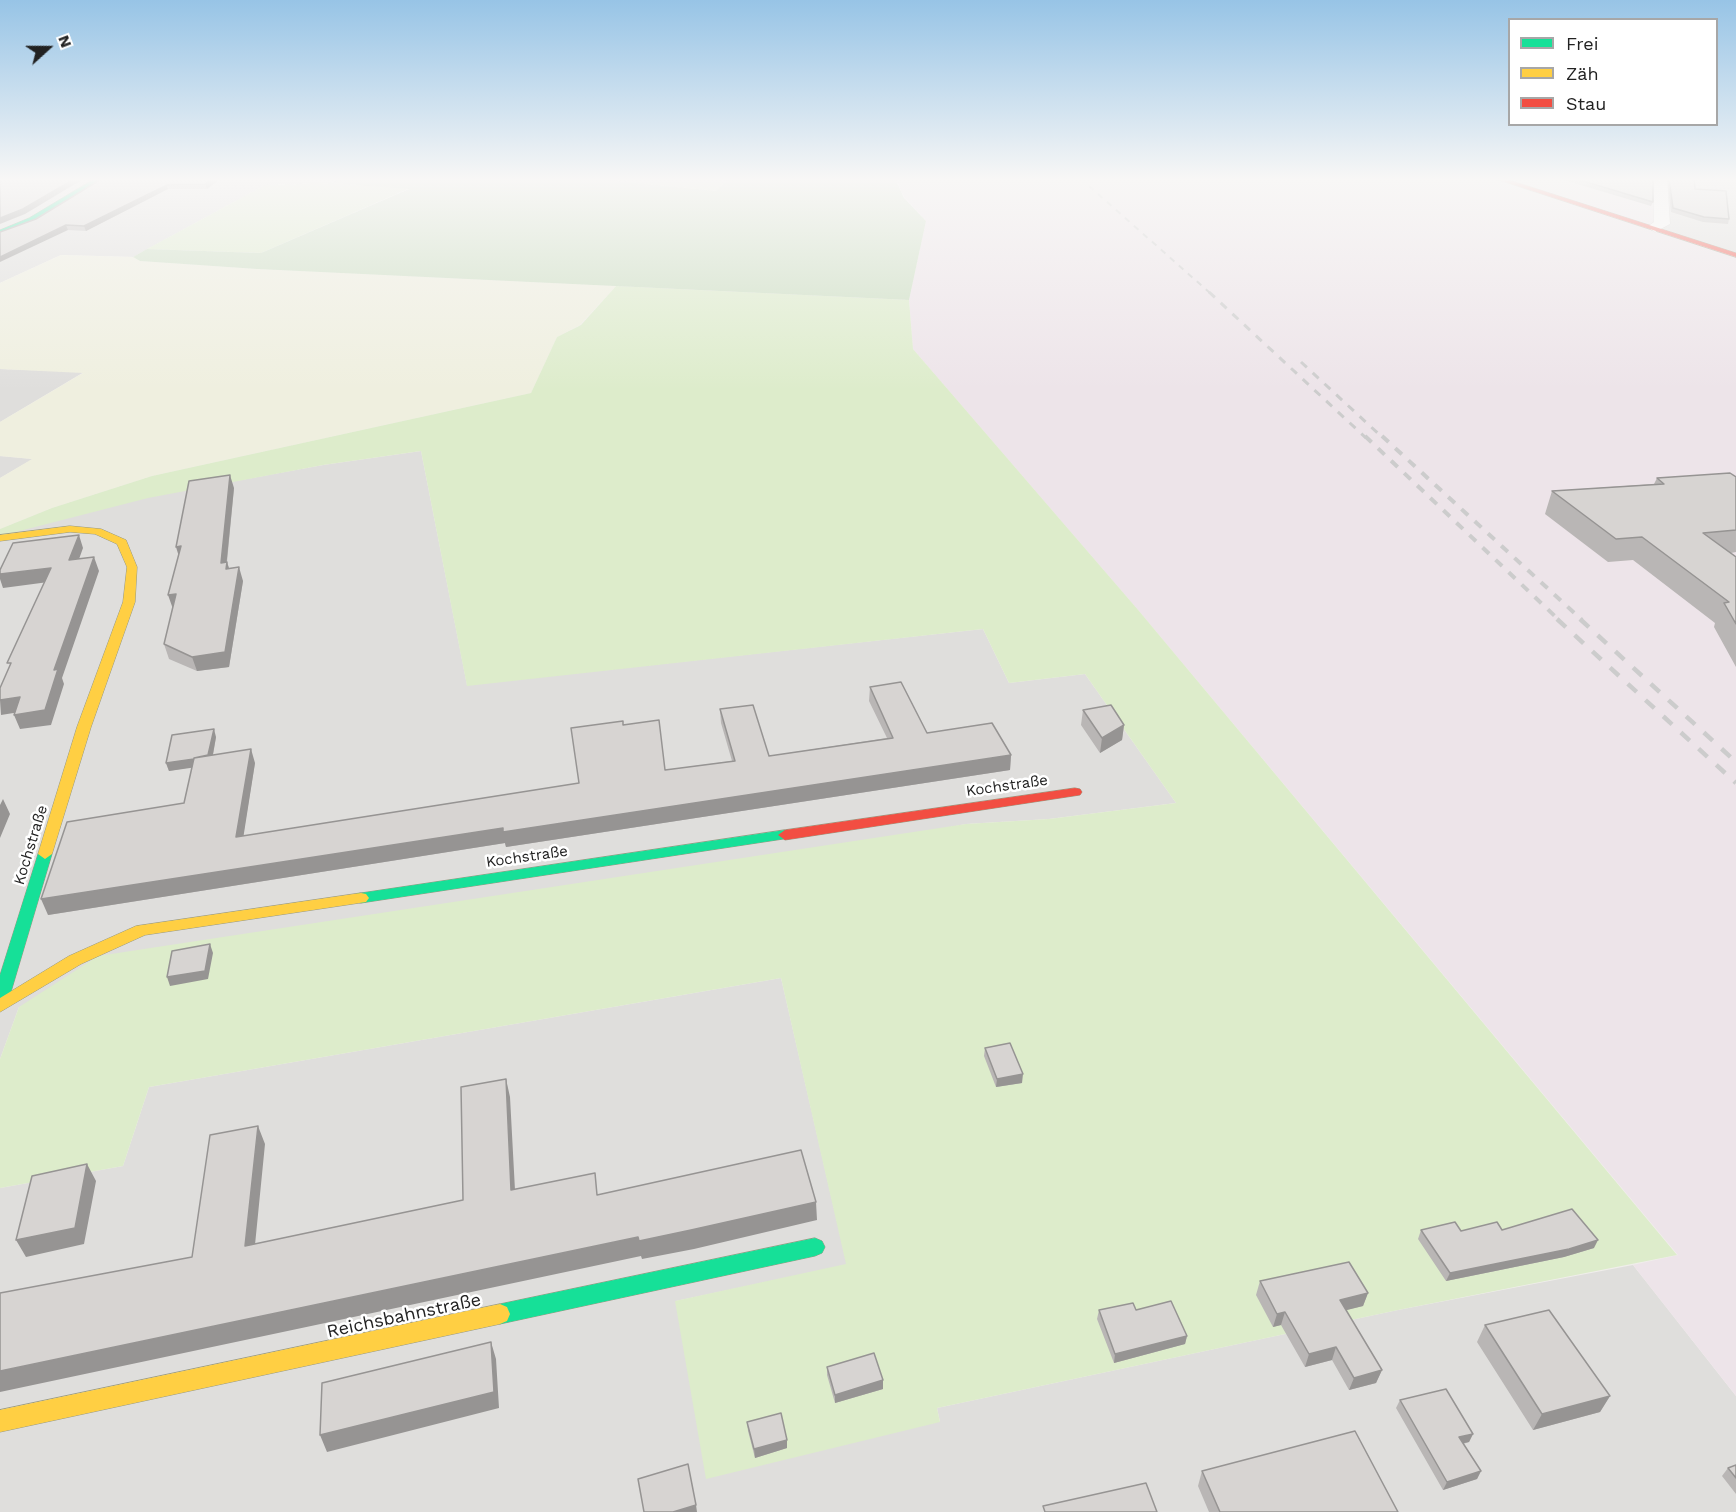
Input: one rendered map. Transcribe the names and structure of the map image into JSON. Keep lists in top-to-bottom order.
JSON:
{
  "streets": {
    "street": ["Kochstraße", "Reichsbahnstraße"]
  },
  "legend": ["Frei", "Zäh", "Stau"],
  "north": "right"
}
